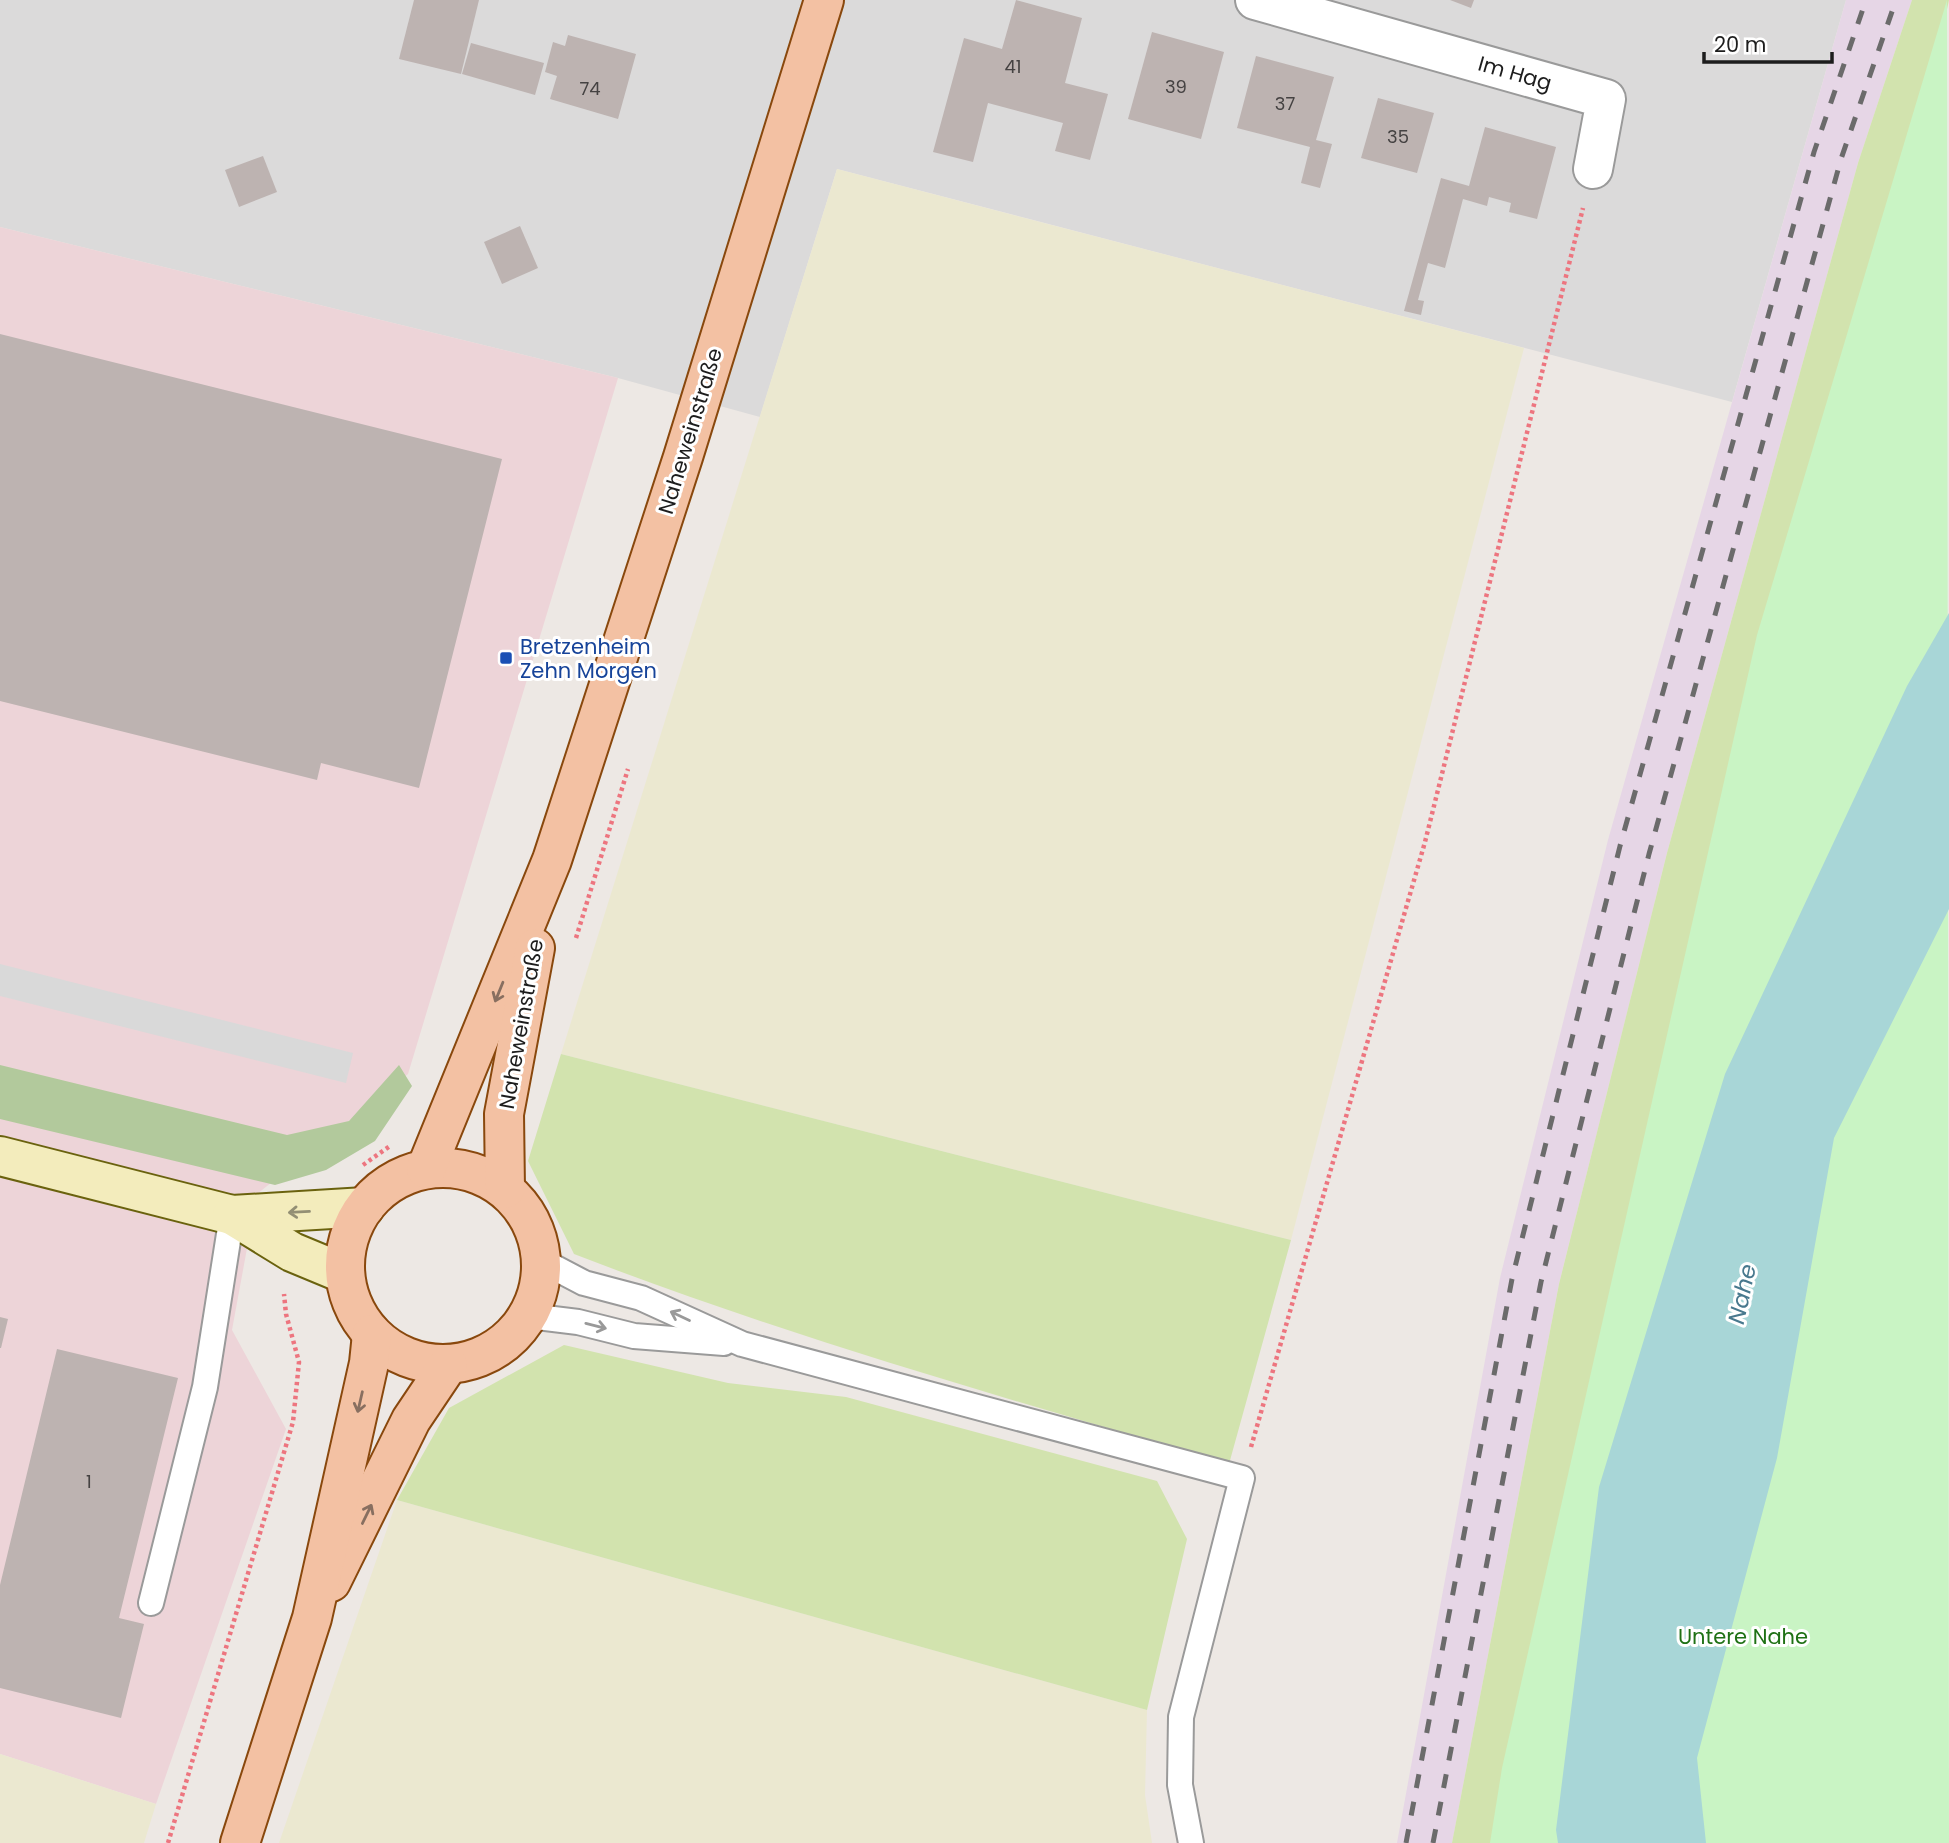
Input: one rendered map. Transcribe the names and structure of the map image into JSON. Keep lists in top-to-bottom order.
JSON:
{
  "streets": {
    "main road": ["Naheweinstraße"],
    "street": ["Im Hag"]
  },
  "water": ["Nahe"],
  "parks": ["Untere Nahe"],
  "places": {
    "transit": ["Bretzenheim Zehn Morgen"]
  },
  "house_numbers": [
    "41",
    "39",
    "74",
    "37",
    "35",
    "1"
  ],
  "scale_bar": "20 m"
}
